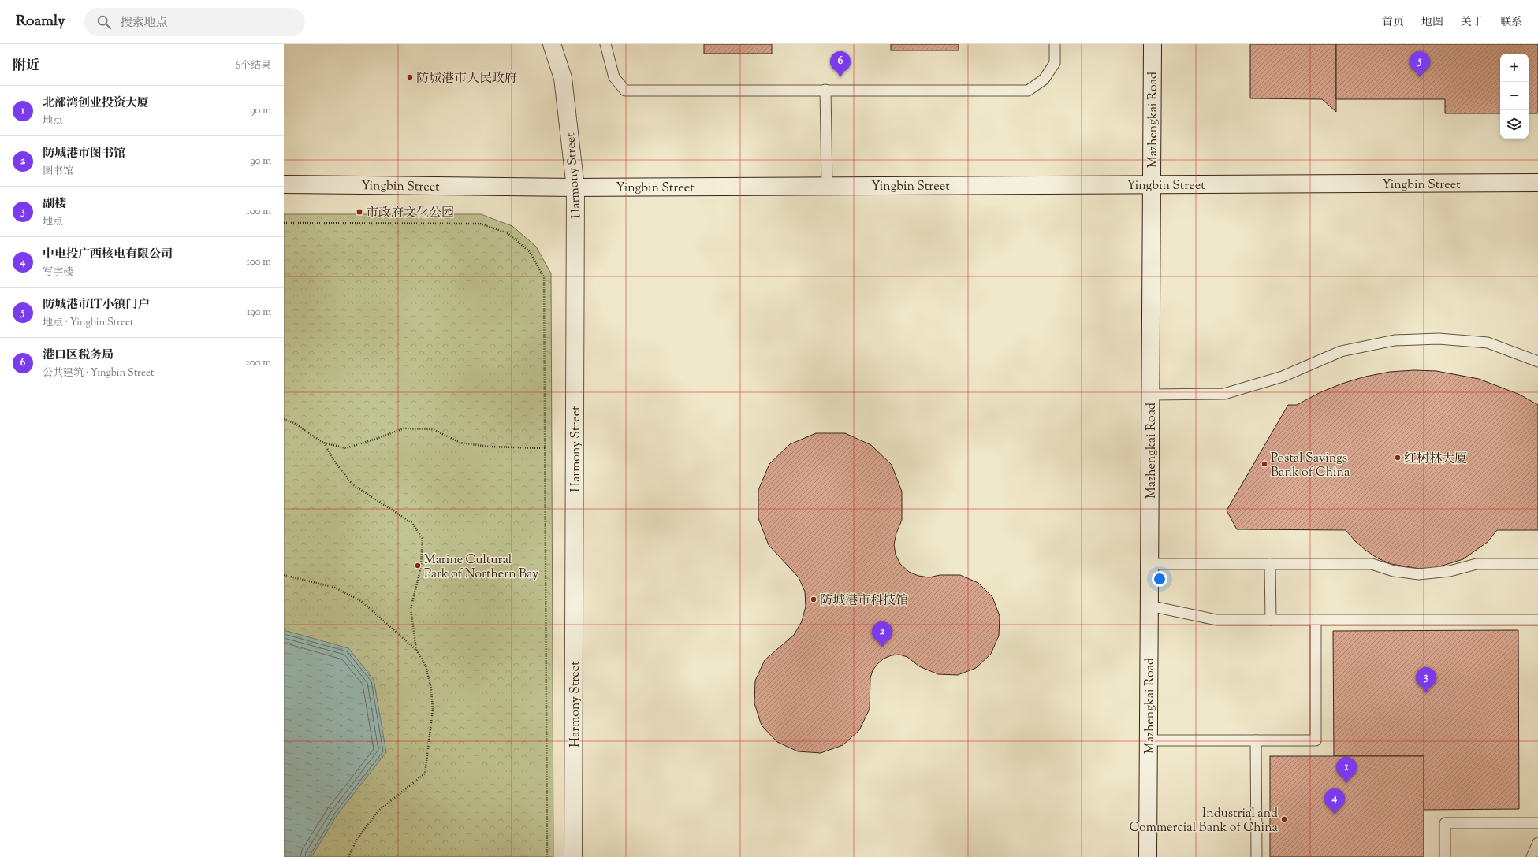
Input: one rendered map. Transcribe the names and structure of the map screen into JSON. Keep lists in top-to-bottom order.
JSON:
{
  "streets": {
    "main road": ["Mazhengkai Road", "Harmony Street", "Yingbin Street"]
  },
  "crossings": [
    ["Mazhengkai Road", "Yingbin Street"],
    ["Harmony Street", "Yingbin Street"]
  ],
  "places": {
    "other": [
      "防城港市人民政府",
      "红树林大厦",
      "Postal Savings Bank of China",
      "Marine Cultural Park of Northern Bay",
      "防城港市科技馆",
      "Industrial and Commercial Bank of China"
    ],
    "transit": ["市政府文化公园"]
  },
  "page": {
    "header": "Roamly",
    "search": "搜索地点",
    "nav": [
      "首页",
      "地图",
      "关于",
      "联系"
    ],
    "heading": ["附近", "6个结果"],
    "pins": [
      "5",
      "6",
      "2",
      "3",
      "1",
      "4"
    ],
    "map_buttons": ["+", "−"],
    "list": [
      {
        "mark": "1",
        "name": "北部湾创业投资大厦",
        "note": "地点",
        "value": "90 m"
      },
      {
        "mark": "2",
        "name": "防城港市图书馆",
        "note": "图书馆",
        "value": "90 m"
      },
      {
        "mark": "3",
        "name": "副楼",
        "note": "地点",
        "value": "100 m"
      },
      {
        "mark": "4",
        "name": "中电投广西核电有限公司",
        "note": "写字楼",
        "value": "100 m"
      },
      {
        "mark": "5",
        "name": "防城港市IT小镇门户",
        "note": "地点 · Yingbin Street",
        "value": "190 m"
      },
      {
        "mark": "6",
        "name": "港口区税务局",
        "note": "公共建筑 · Yingbin Street",
        "value": "200 m"
      }
    ]
  }
}
